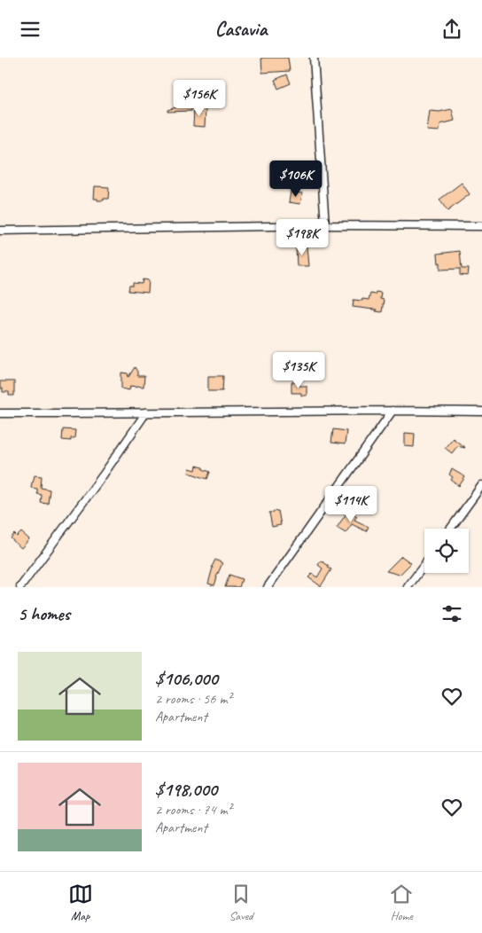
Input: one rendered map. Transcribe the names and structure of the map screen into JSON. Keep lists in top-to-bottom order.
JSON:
{
  "page": {
    "header": "Casavia",
    "price": [
      "$156K",
      "$106K",
      "$198K",
      "$135K",
      "$114K"
    ],
    "heading": "5 homes",
    "list": [
      {
        "name": "$106,000",
        "note": "2 rooms · 56 m² · Apartment"
      },
      {
        "name": "$198,000",
        "note": "2 rooms · 74 m² · Apartment"
      }
    ],
    "tabs": ["Map", "Saved", "Home"]
  }
}
